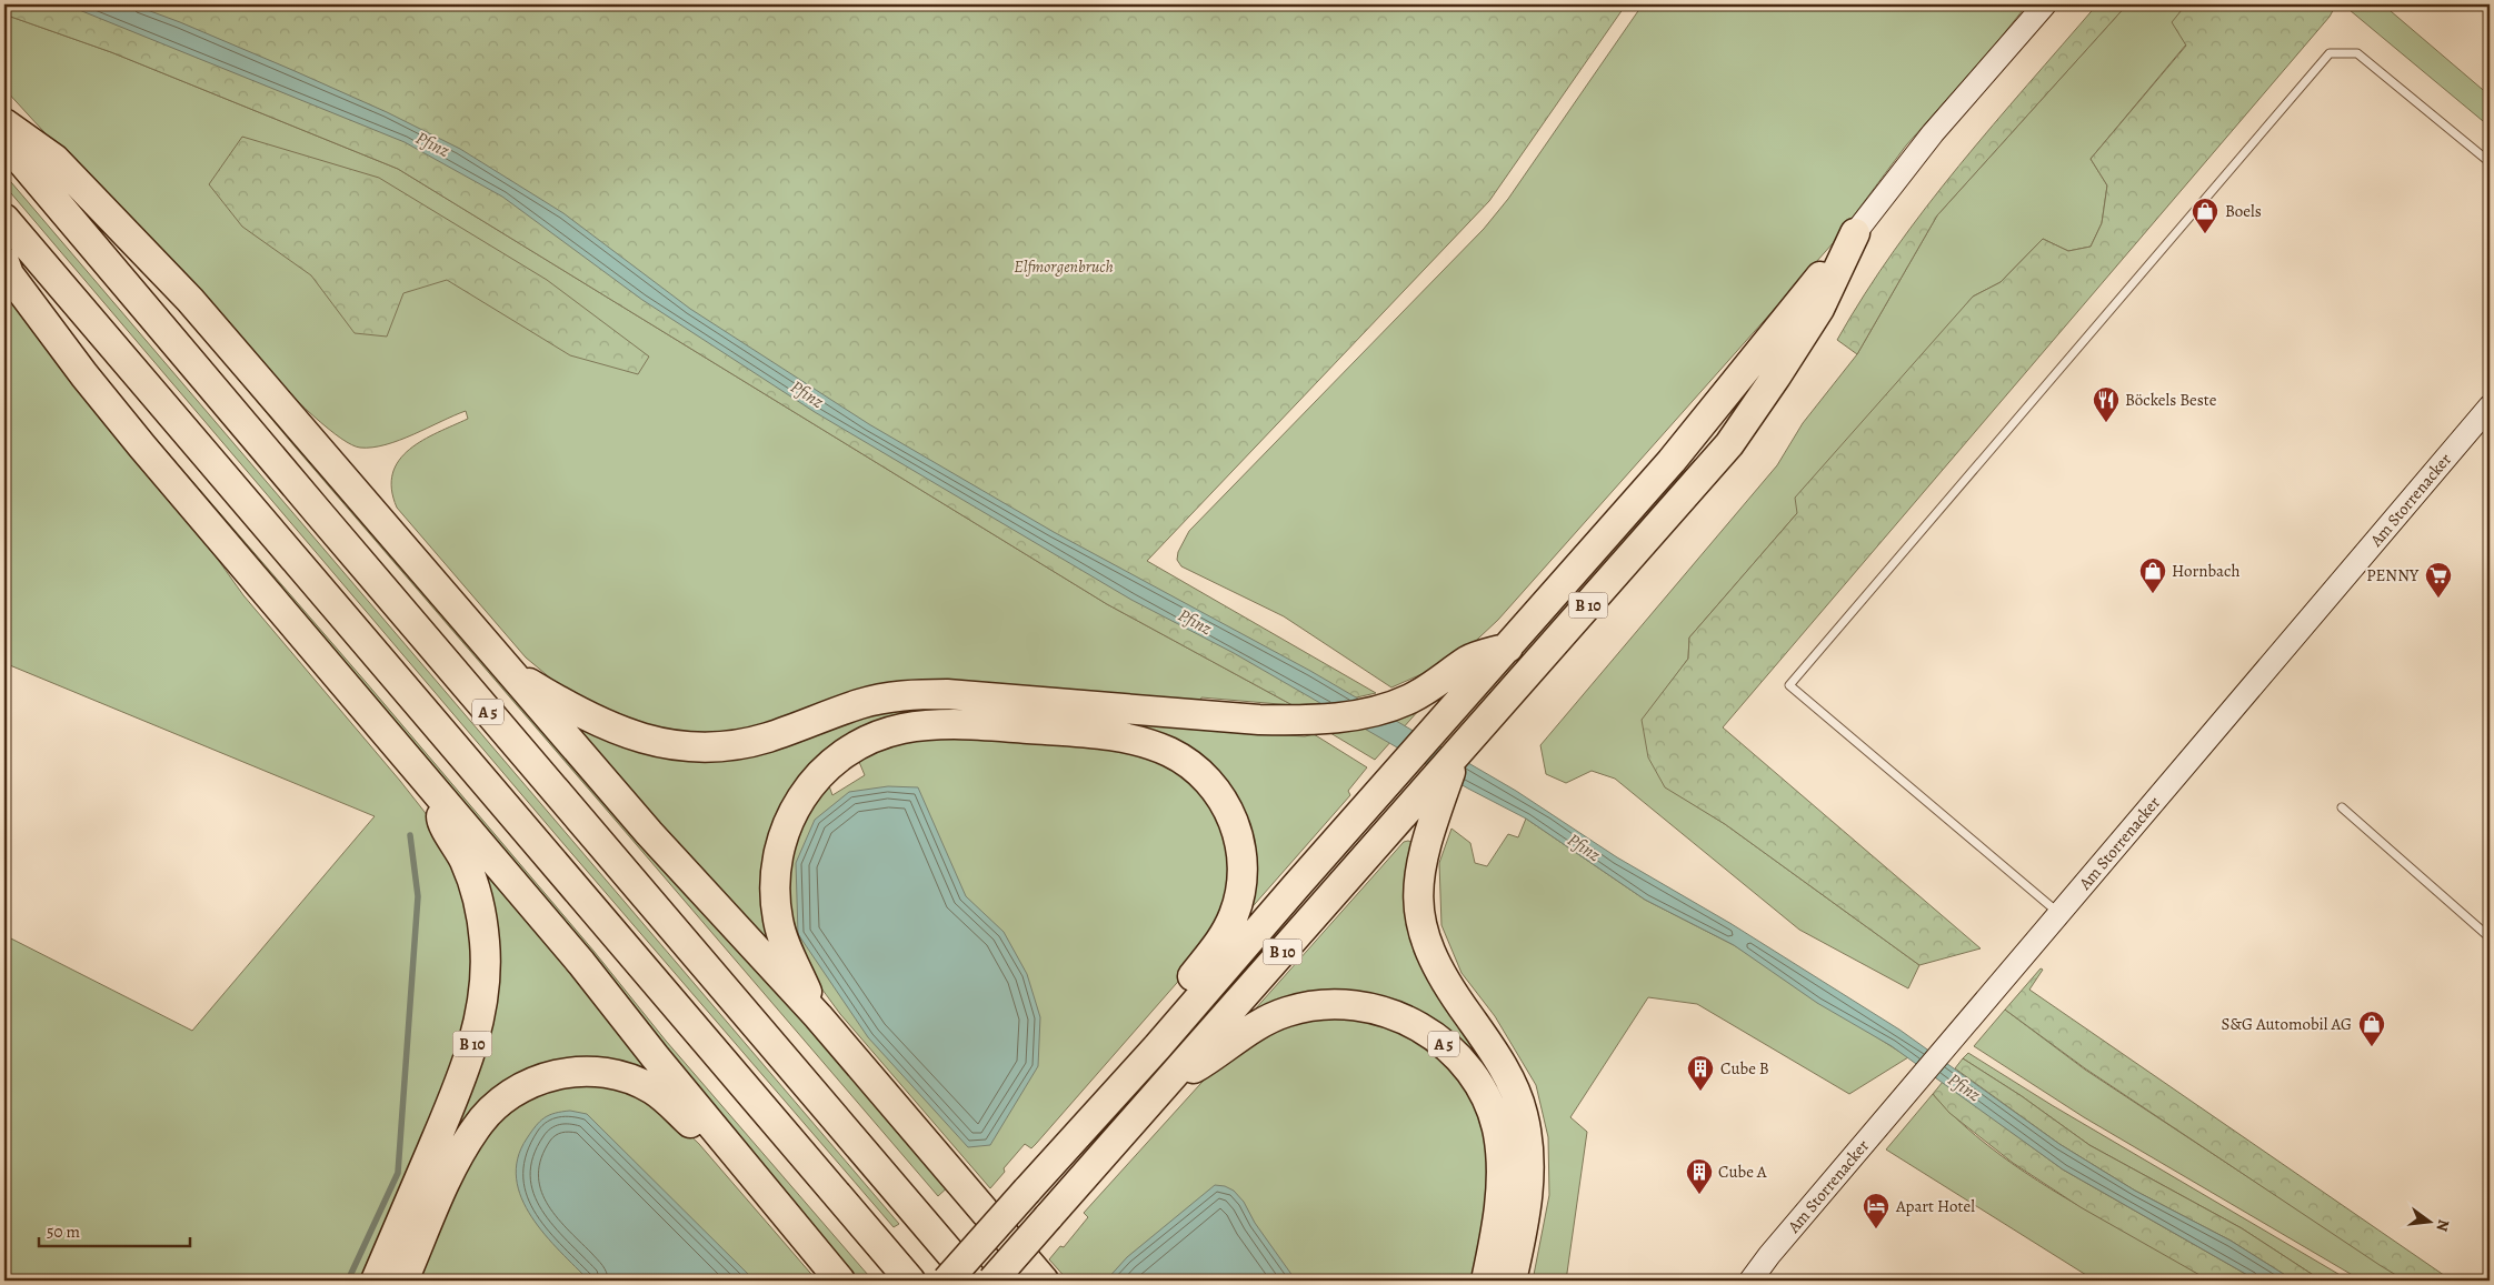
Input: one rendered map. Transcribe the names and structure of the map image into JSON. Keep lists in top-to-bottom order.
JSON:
{
  "streets": {
    "highway": ["B 10", "A 5"],
    "street": ["Am Storrenacker"]
  },
  "crossings": [
    ["B 10", "A 5"]
  ],
  "water": ["Pfinz"],
  "parks": ["Elfmorgenbruch"],
  "places": {
    "shop": ["Boels", "Hornbach", "S&G Automobil AG"],
    "restaurant": ["Böckels Beste"],
    "supermarket": ["PENNY"],
    "building": ["Cube B", "Cube A"],
    "hotel": ["Apart Hotel"]
  },
  "scale_bar": "50 m",
  "north": "right"
}
